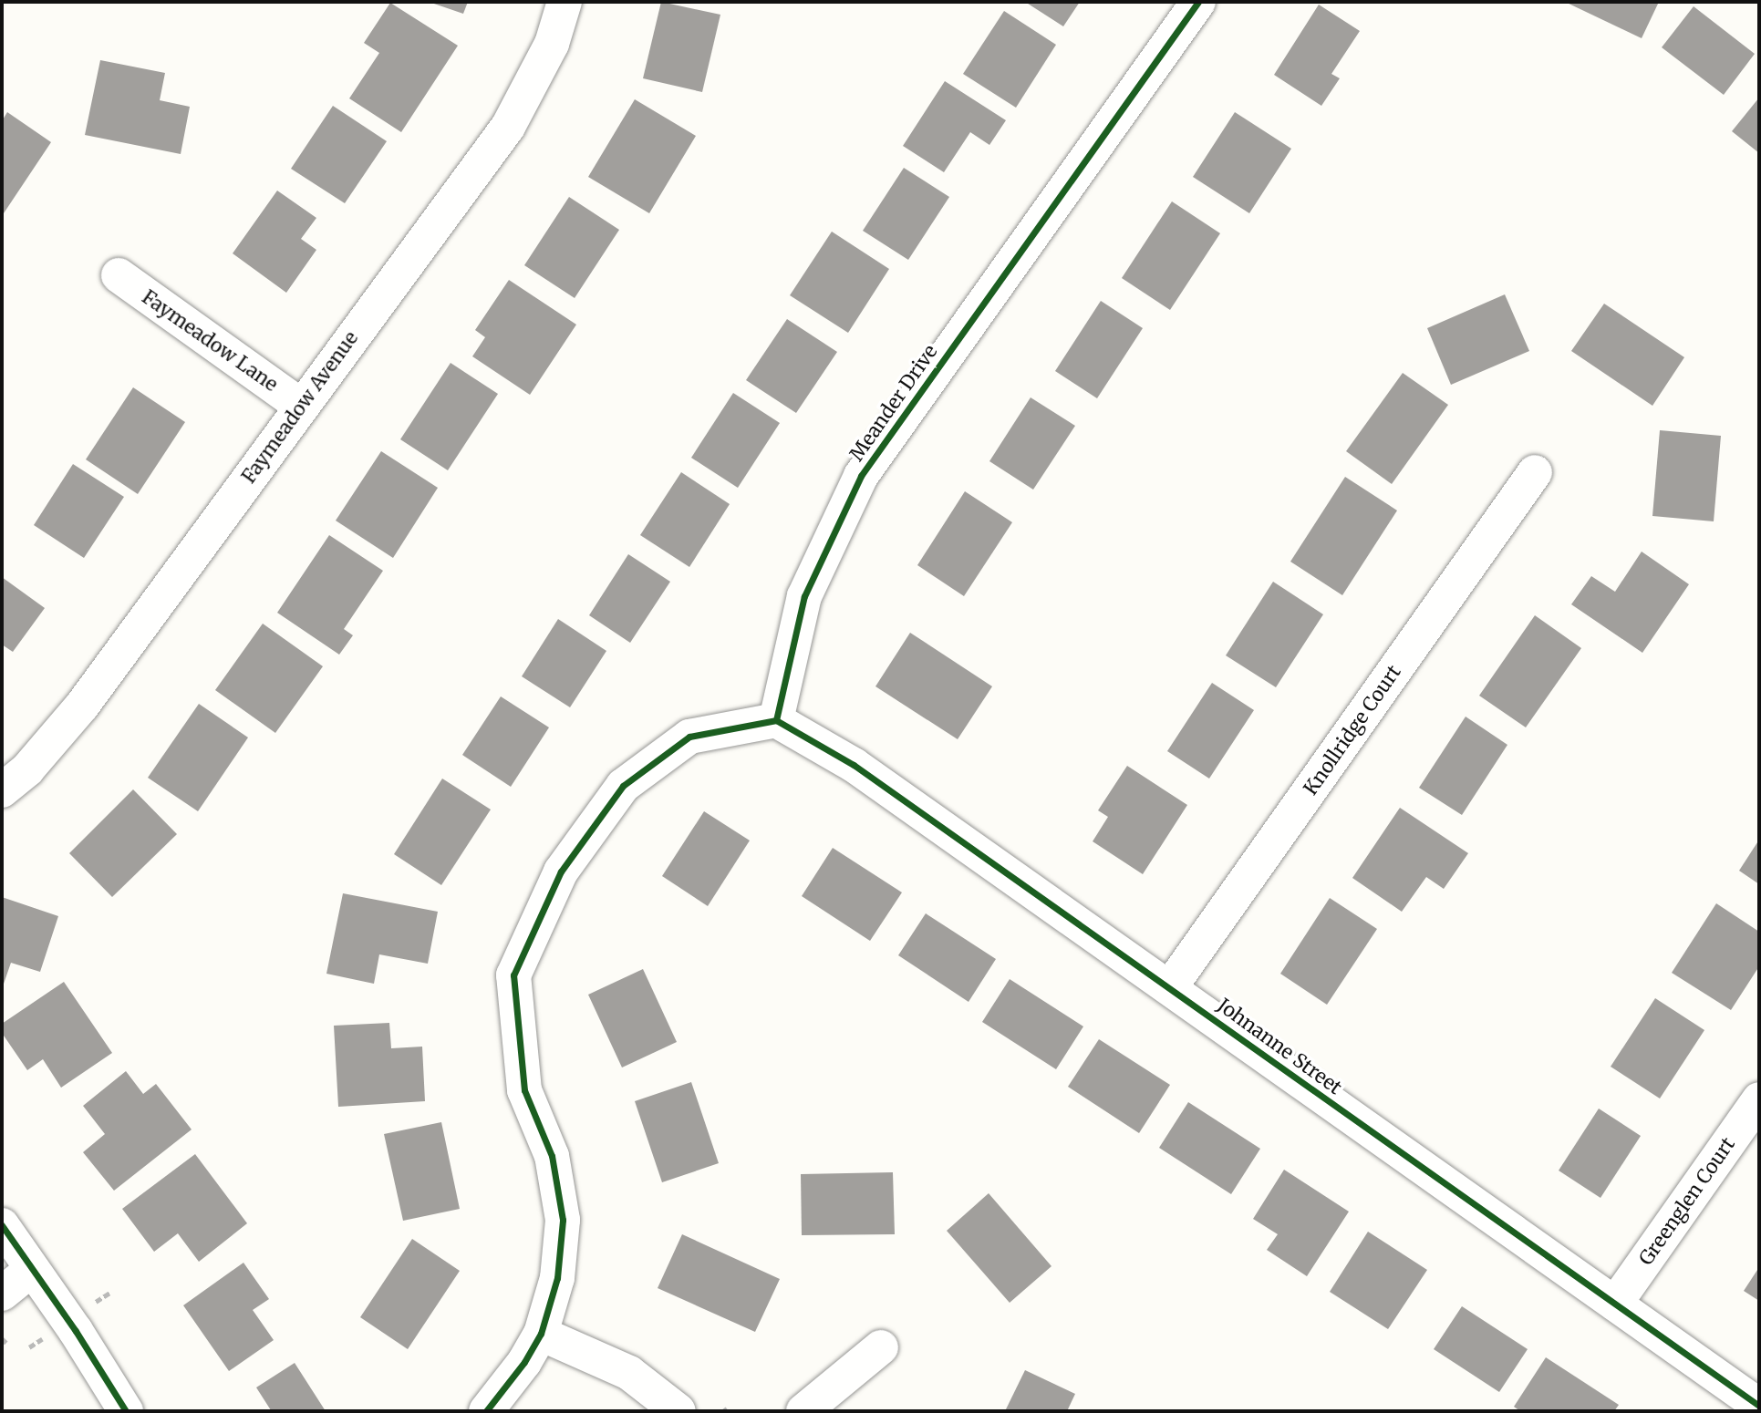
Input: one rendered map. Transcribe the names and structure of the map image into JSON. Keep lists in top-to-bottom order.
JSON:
{
  "streets": {
    "street": [
      "Faymeadow Lane",
      "Meander Drive",
      "Faymeadow Avenue",
      "Knollridge Court",
      "Johnanne Street",
      "Greenglen Court"
    ]
  },
  "crossings": [
    ["Faymeadow Lane", "Faymeadow Avenue"],
    ["Meander Drive", "Johnanne Street"],
    ["Knollridge Court", "Johnanne Street"],
    ["Johnanne Street", "Greenglen Court"]
  ]
}
